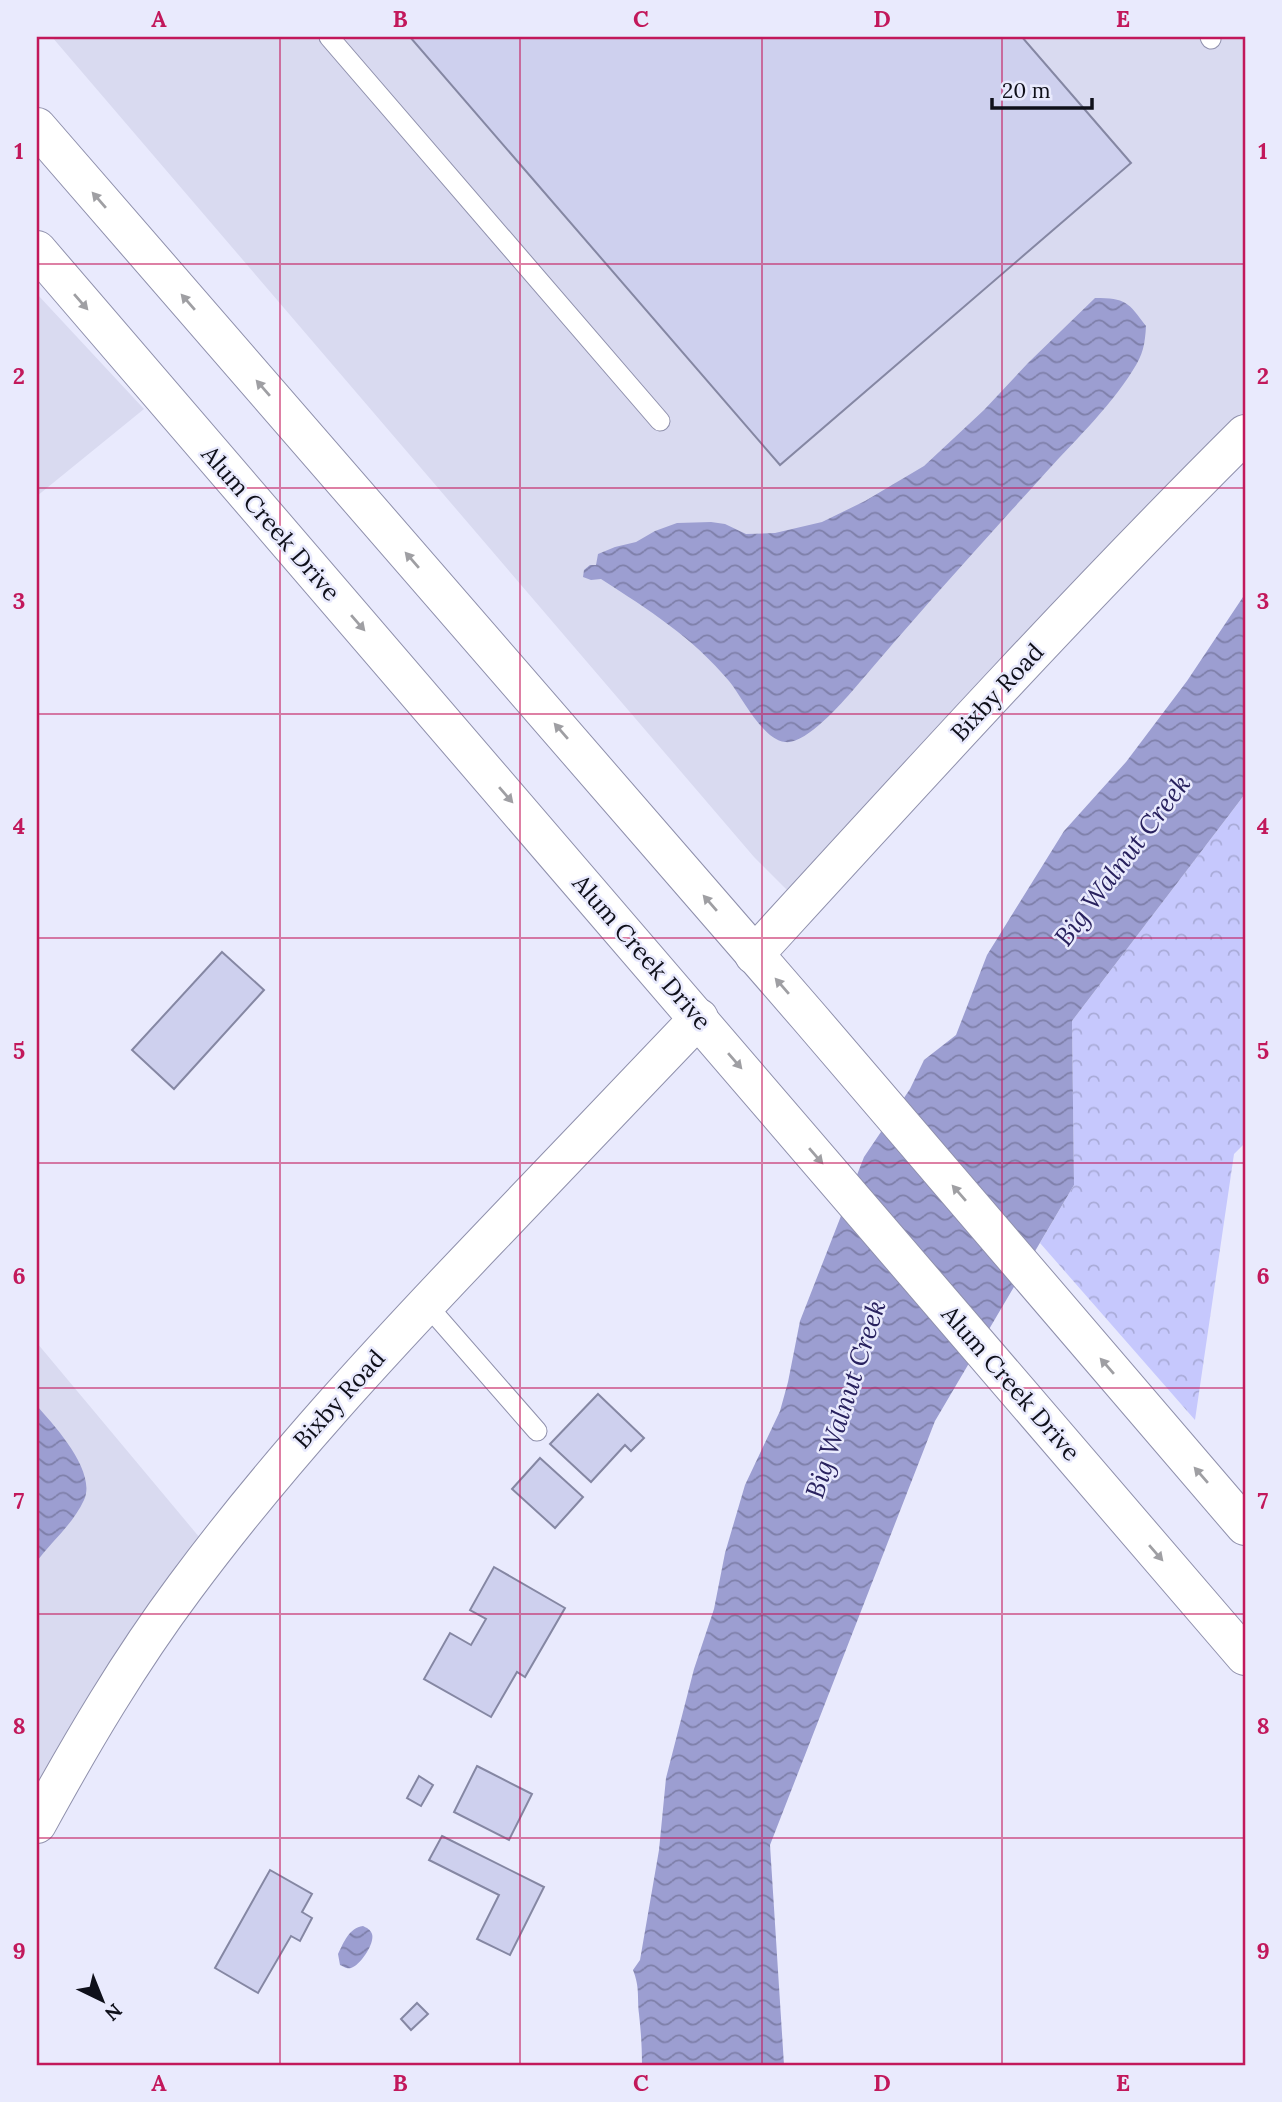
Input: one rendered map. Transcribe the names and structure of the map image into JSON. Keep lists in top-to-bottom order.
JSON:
{
  "streets": {
    "main road": ["Alum Creek Drive", "Bixby Road"]
  },
  "crossings": [
    ["Alum Creek Drive", "Bixby Road"]
  ],
  "water": ["Big Walnut Creek"],
  "scale_bar": "20 m",
  "north": "bottom right",
  "grid": {
    "columns": [
      "A",
      "B",
      "C",
      "D",
      "E"
    ],
    "rows": [
      "1",
      "2",
      "3",
      "4",
      "5",
      "6",
      "7",
      "8",
      "9"
    ]
  }
}
